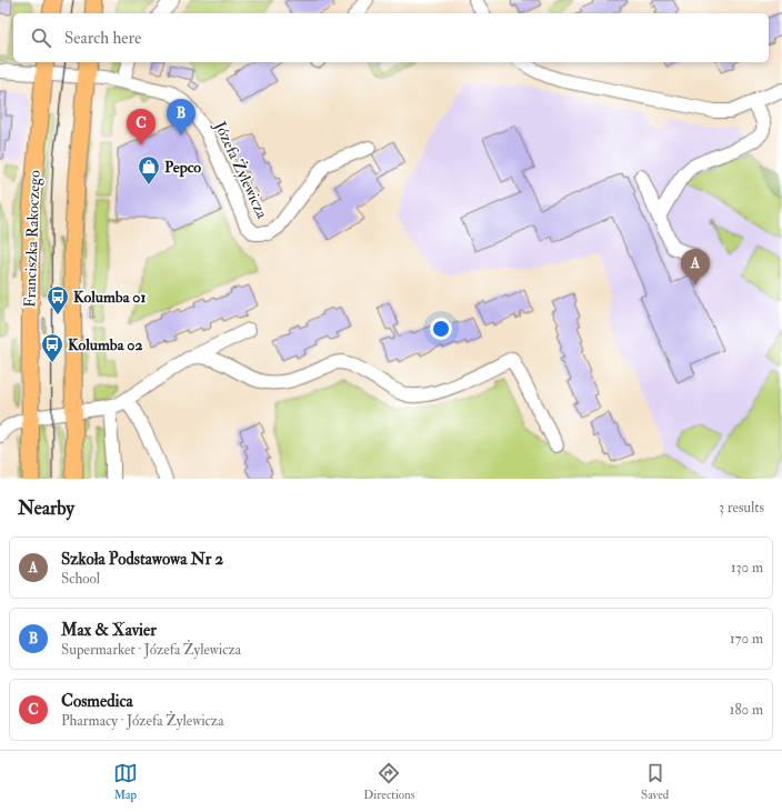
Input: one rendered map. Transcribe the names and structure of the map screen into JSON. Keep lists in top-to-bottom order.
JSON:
{
  "streets": {
    "main road": ["Franciszka Rakoczego"],
    "street": ["Józefa Żylewicza"]
  },
  "crossings": [
    ["Józefa Żylewicza", "Franciszka Rakoczego"]
  ],
  "places": {
    "shop": ["Pepco"],
    "bus stop": ["Kolumba 01", "Kolumba 02"]
  },
  "page": {
    "search": "Search here",
    "pins": ["B", "C", "A"],
    "heading": ["Nearby", "3 results"],
    "list": [
      {
        "mark": "A",
        "name": "Szkoła Podstawowa Nr 2",
        "note": "School",
        "value": "130 m"
      },
      {
        "mark": "B",
        "name": "Max & Xavier",
        "note": "Supermarket · Józefa Żylewicza",
        "value": "170 m"
      },
      {
        "mark": "C",
        "name": "Cosmedica",
        "note": "Pharmacy · Józefa Żylewicza",
        "value": "180 m"
      }
    ],
    "nav": ["Map", "Directions", "Saved"]
  }
}
